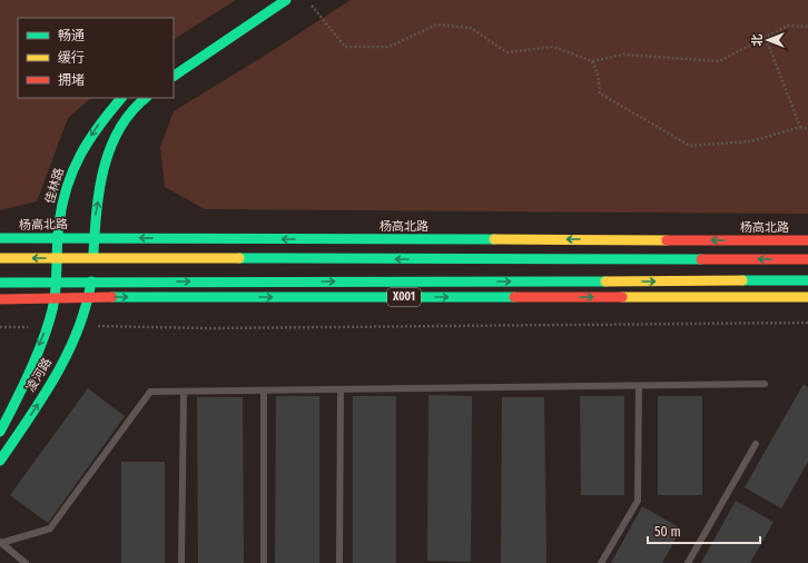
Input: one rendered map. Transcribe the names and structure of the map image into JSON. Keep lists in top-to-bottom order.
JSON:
{
  "streets": {
    "main road": [
      "佳林路",
      "杨高北路",
      "X001",
      "凌河路"
    ]
  },
  "crossings": [
    ["佳林路", "杨高北路"],
    ["佳林路", "X001"],
    ["佳林路", "凌河路"],
    ["X001", "凌河路"]
  ],
  "legend": ["畅通", "缓行", "拥堵"],
  "scale_bar": "50 m",
  "north": "left"
}
